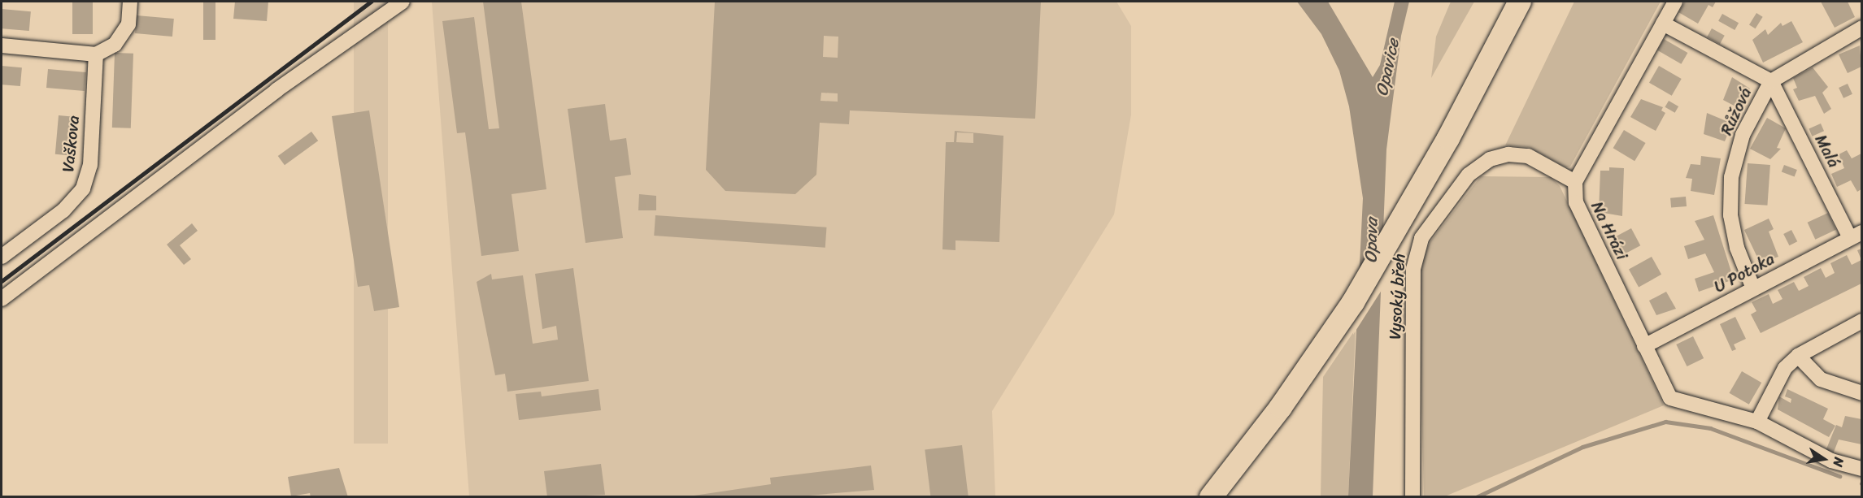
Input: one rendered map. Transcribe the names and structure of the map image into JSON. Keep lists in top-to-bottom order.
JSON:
{
  "streets": {
    "street": [
      "Růžová",
      "Vaškova",
      "Malá",
      "Na Hrázi",
      "U Potoka",
      "Vysoký břeh"
    ]
  },
  "crossings": [
    ["Růžová", "Malá"],
    ["Růžová", "U Potoka"],
    ["Malá", "U Potoka"],
    ["Na Hrázi", "U Potoka"],
    ["Na Hrázi", "Vysoký břeh"]
  ],
  "water": ["Opavice", "Opava"],
  "north": "right"
}
